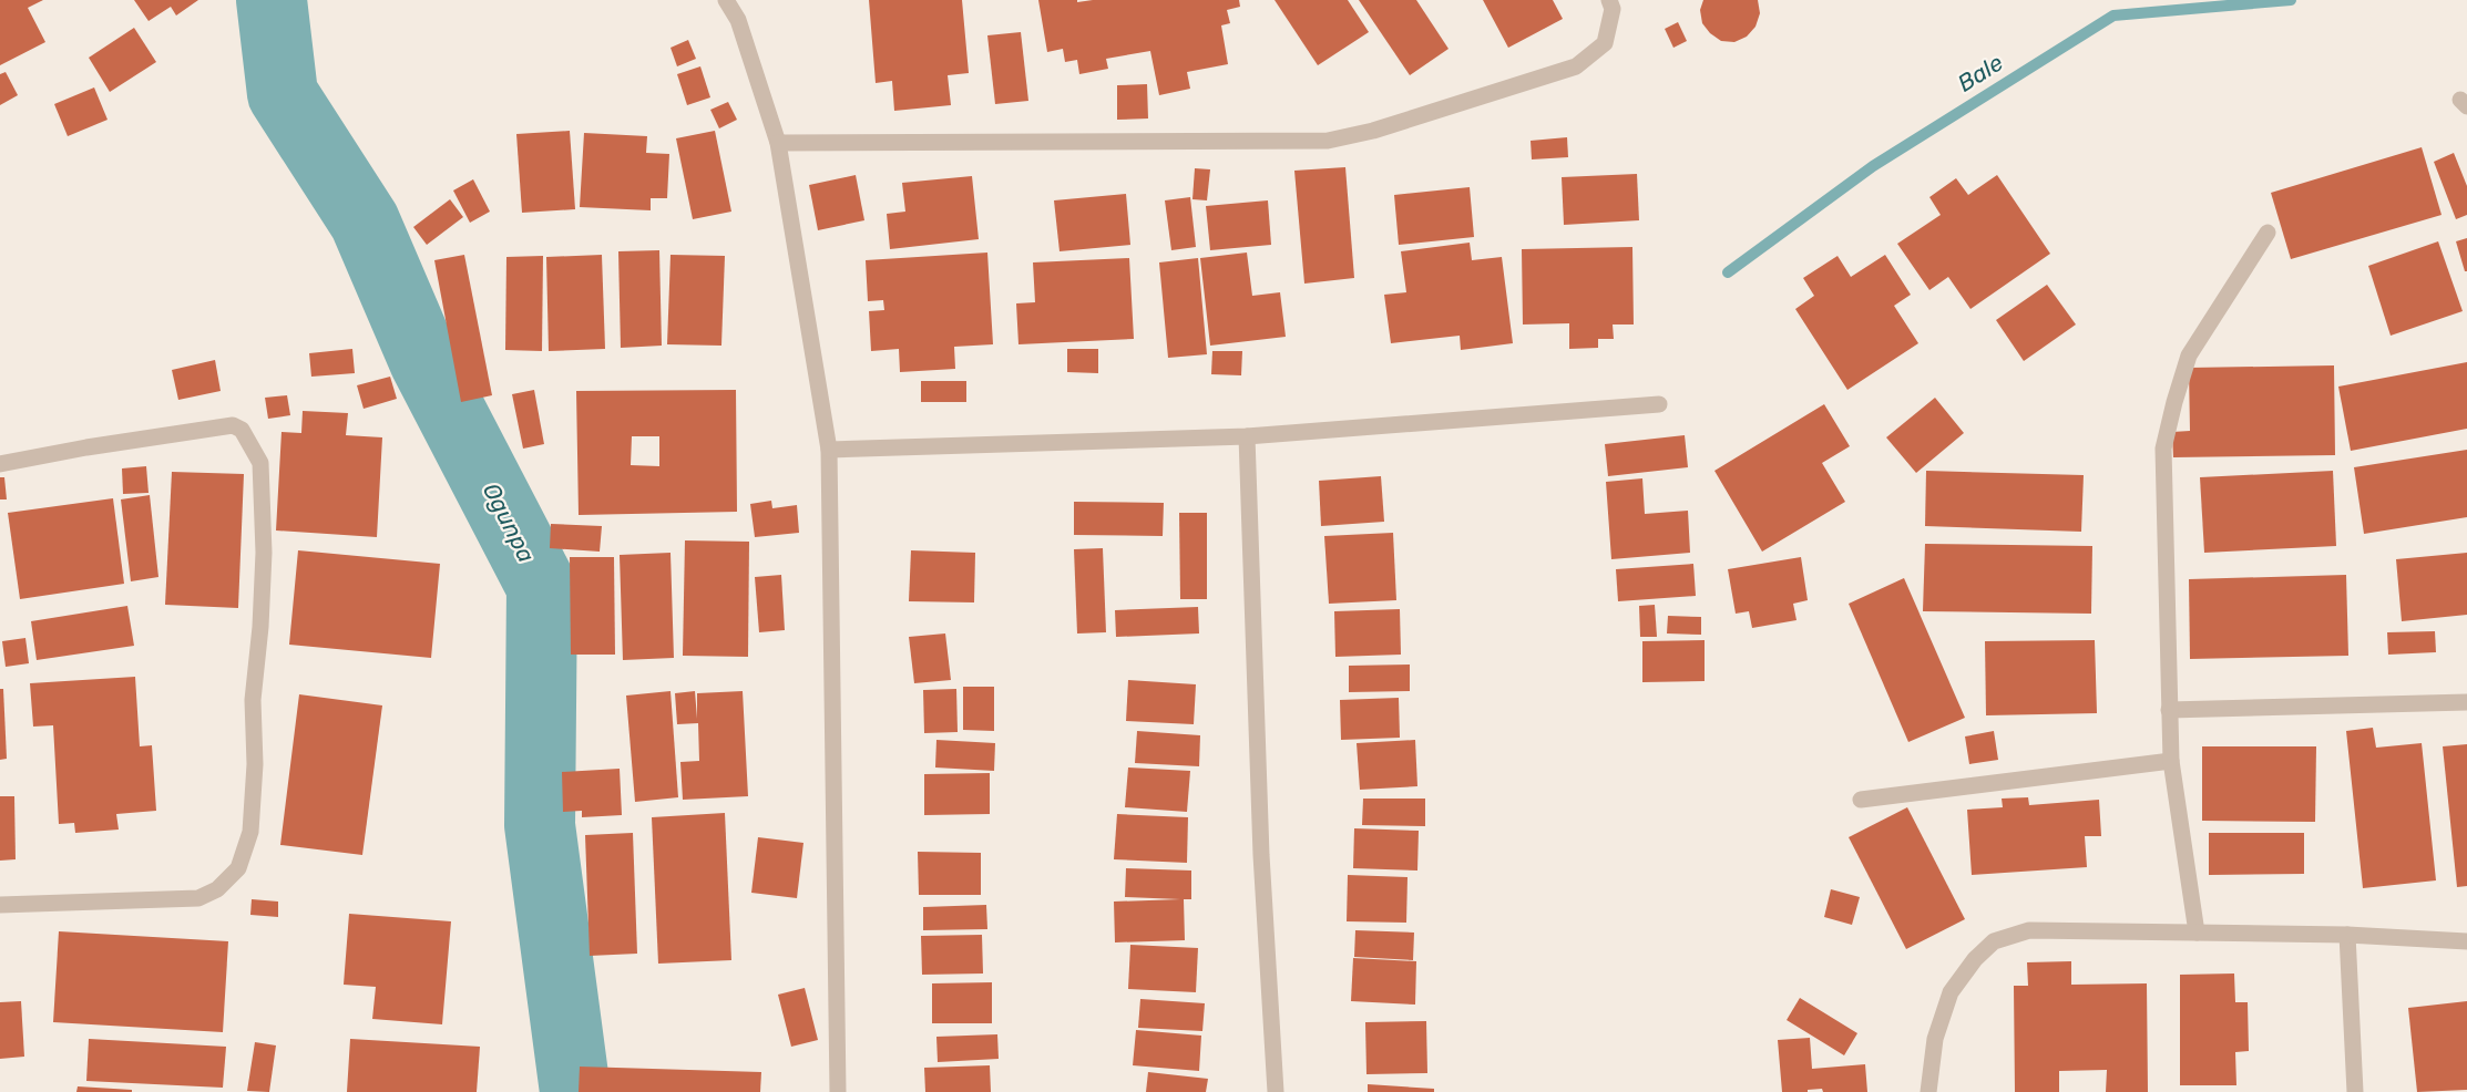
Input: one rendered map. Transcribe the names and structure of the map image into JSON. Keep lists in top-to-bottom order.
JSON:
{
  "water": ["Bale", "Ogunpa"]
}
